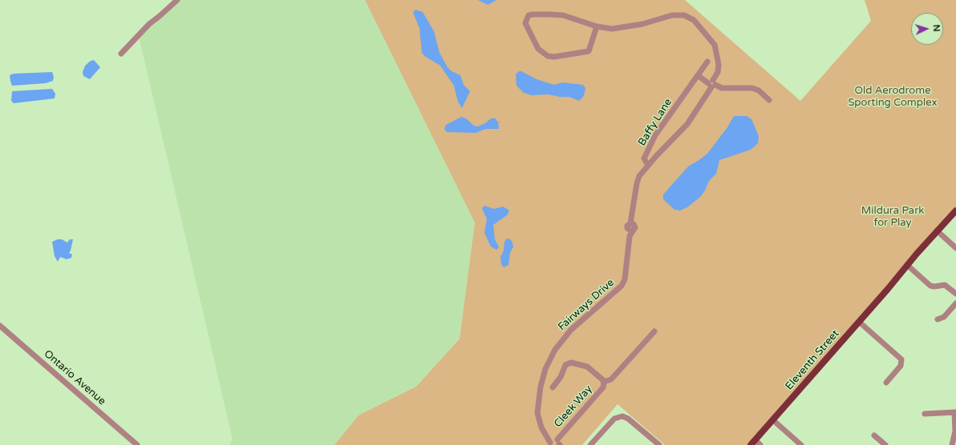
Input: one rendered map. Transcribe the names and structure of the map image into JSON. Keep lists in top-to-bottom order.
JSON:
{
  "streets": {
    "main road": ["Eleventh Street"],
    "street": [
      "Baffy Lane",
      "Fairways Drive",
      "Ontario Avenue",
      "Cleek Way"
    ]
  },
  "crossings": [
    ["Baffy Lane", "Fairways Drive"],
    ["Fairways Drive", "Cleek Way"]
  ],
  "parks": ["Old Aerodrome Sporting Complex", "Mildura Park for Play"],
  "north": "right"
}
